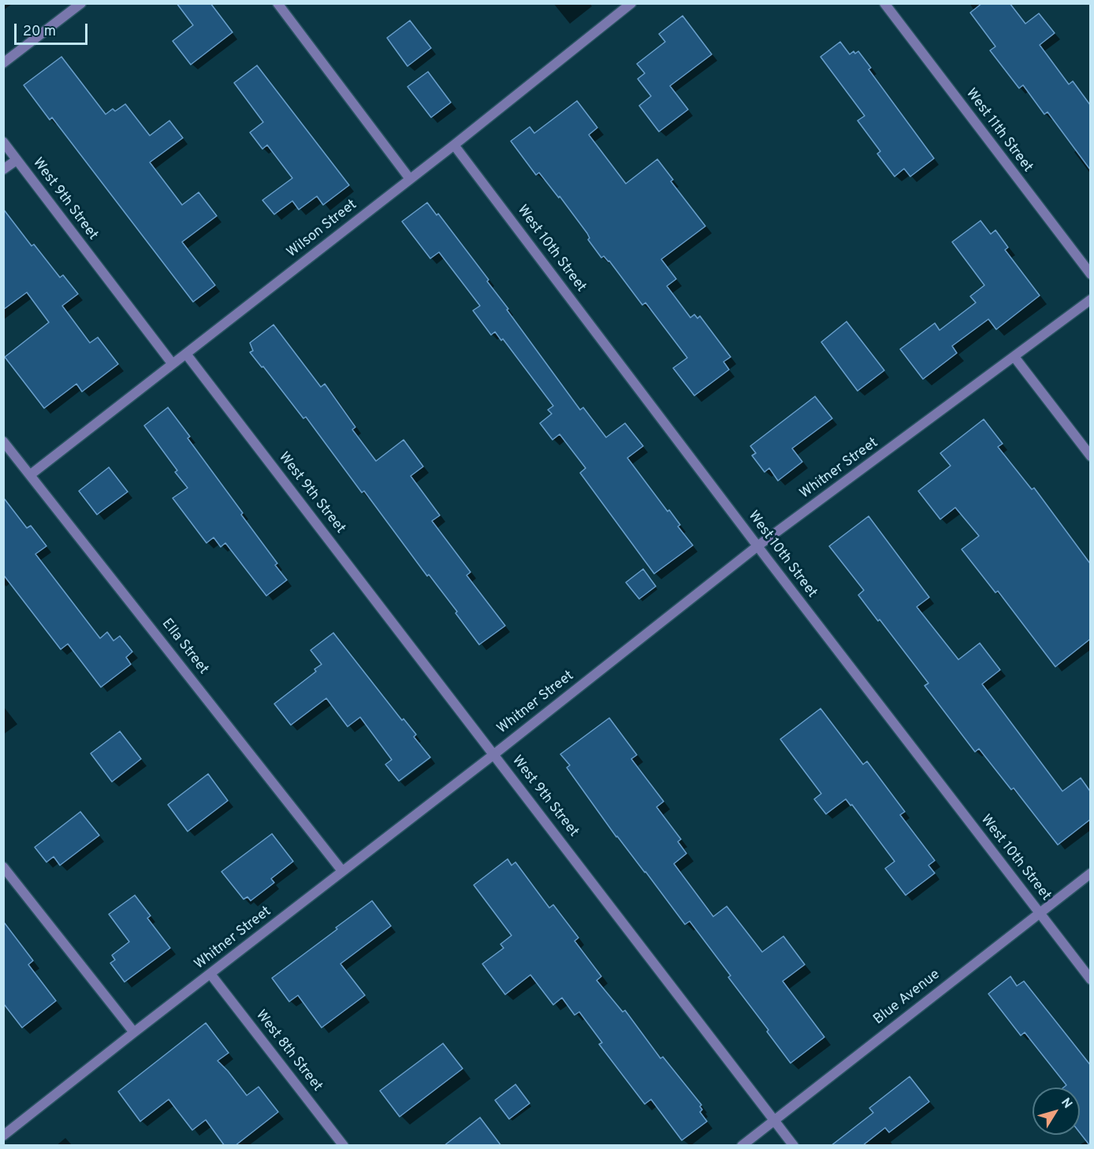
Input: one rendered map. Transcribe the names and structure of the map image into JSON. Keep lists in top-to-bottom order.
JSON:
{
  "streets": {
    "street": [
      "West 11th Street",
      "West 9th Street",
      "Wilson Street",
      "West 10th Street",
      "Whitner Street",
      "Ella Street",
      "Blue Avenue",
      "West 8th Street"
    ]
  },
  "crossings": [
    ["West 9th Street", "Wilson Street"],
    ["West 9th Street", "Whitner Street"],
    ["West 9th Street", "Blue Avenue"],
    ["Wilson Street", "West 10th Street"],
    ["Wilson Street", "Ella Street"],
    ["West 10th Street", "Whitner Street"],
    ["West 10th Street", "Blue Avenue"],
    ["Whitner Street", "Ella Street"],
    ["Whitner Street", "West 8th Street"]
  ],
  "scale_bar": "20 m",
  "north": "top right"
}
